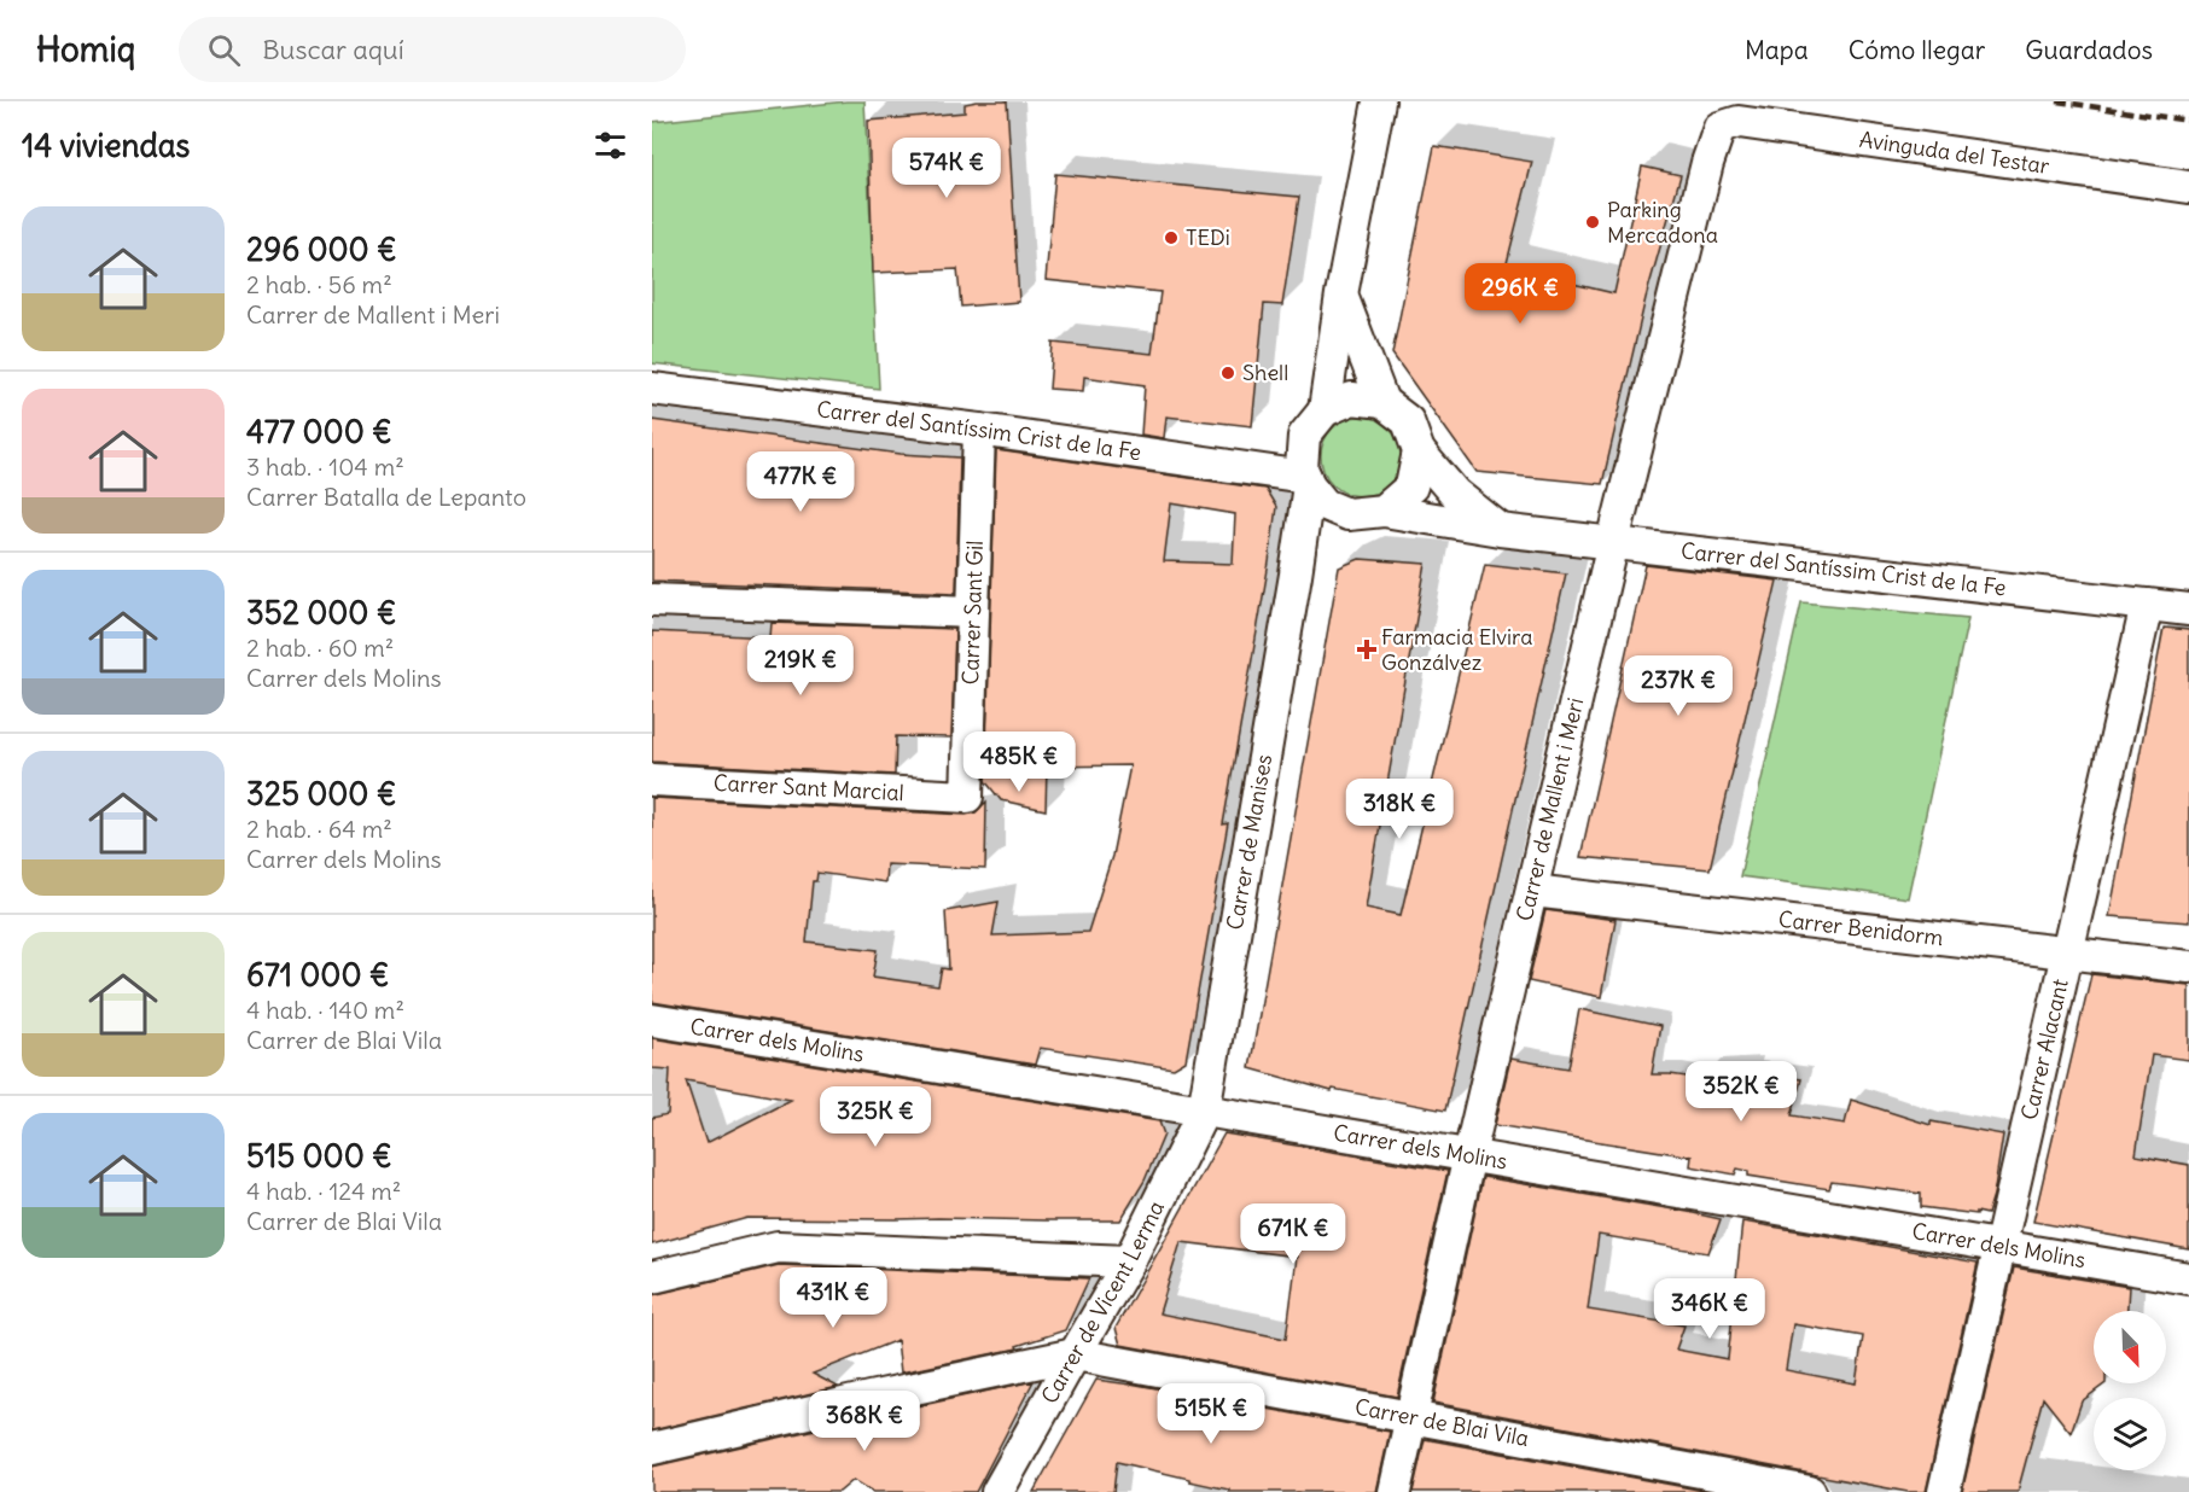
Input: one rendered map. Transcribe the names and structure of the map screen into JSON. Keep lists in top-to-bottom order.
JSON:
{
  "streets": {
    "street": [
      "Avinguda del Testar",
      "Carrer del Santíssim Crist de la Fe",
      "Carrer Sant Gil",
      "Carrer Sant Marcial",
      "Carrer de Mallent i Meri",
      "Carrer de Manises",
      "Carrer Benidorm",
      "Carrer dels Molins",
      "Carrer Alacant",
      "Carrer de Vicent Lerma",
      "Carrer de Blai Vila"
    ]
  },
  "crossings": [
    ["Avinguda del Testar", "Carrer de Mallent i Meri"],
    ["Carrer del Santíssim Crist de la Fe", "Carrer Sant Gil"],
    ["Carrer del Santíssim Crist de la Fe", "Carrer de Mallent i Meri"],
    ["Carrer del Santíssim Crist de la Fe", "Carrer de Manises"],
    ["Carrer del Santíssim Crist de la Fe", "Carrer Alacant"],
    ["Carrer Sant Gil", "Carrer Sant Marcial"],
    ["Carrer de Mallent i Meri", "Carrer Benidorm"],
    ["Carrer de Mallent i Meri", "Carrer dels Molins"],
    ["Carrer de Mallent i Meri", "Carrer de Blai Vila"],
    ["Carrer de Manises", "Carrer dels Molins"],
    ["Carrer de Manises", "Carrer de Vicent Lerma"],
    ["Carrer Benidorm", "Carrer Alacant"],
    ["Carrer dels Molins", "Carrer Alacant"],
    ["Carrer dels Molins", "Carrer de Vicent Lerma"],
    ["Carrer de Vicent Lerma", "Carrer de Blai Vila"]
  ],
  "places": {
    "other": ["Parking Mercadona", "TEDi", "Shell"],
    "health": ["Farmacia Elvira Gonzálvez"]
  },
  "north": "bottom right",
  "page": {
    "header": "Homiq",
    "search": "Buscar aquí",
    "nav": ["Mapa", "Cómo llegar", "Guardados"],
    "heading": "14 viviendas",
    "price": [
      "574K €",
      "296K €",
      "477K €",
      "219K €",
      "237K €",
      "485K €",
      "318K €",
      "352K €",
      "325K €",
      "671K €",
      "431K €",
      "346K €",
      "515K €",
      "368K €"
    ],
    "list": [
      {
        "name": "296 000 €",
        "note": "2 hab. · 56 m² · Carrer de Mallent i Meri"
      },
      {
        "name": "477 000 €",
        "note": "3 hab. · 104 m² · Carrer Batalla de Lepanto"
      },
      {
        "name": "352 000 €",
        "note": "2 hab. · 60 m² · Carrer dels Molins"
      },
      {
        "name": "325 000 €",
        "note": "2 hab. · 64 m² · Carrer dels Molins"
      },
      {
        "name": "671 000 €",
        "note": "4 hab. · 140 m² · Carrer de Blai Vila"
      },
      {
        "name": "515 000 €",
        "note": "4 hab. · 124 m² · Carrer de Blai Vila"
      }
    ]
  }
}
